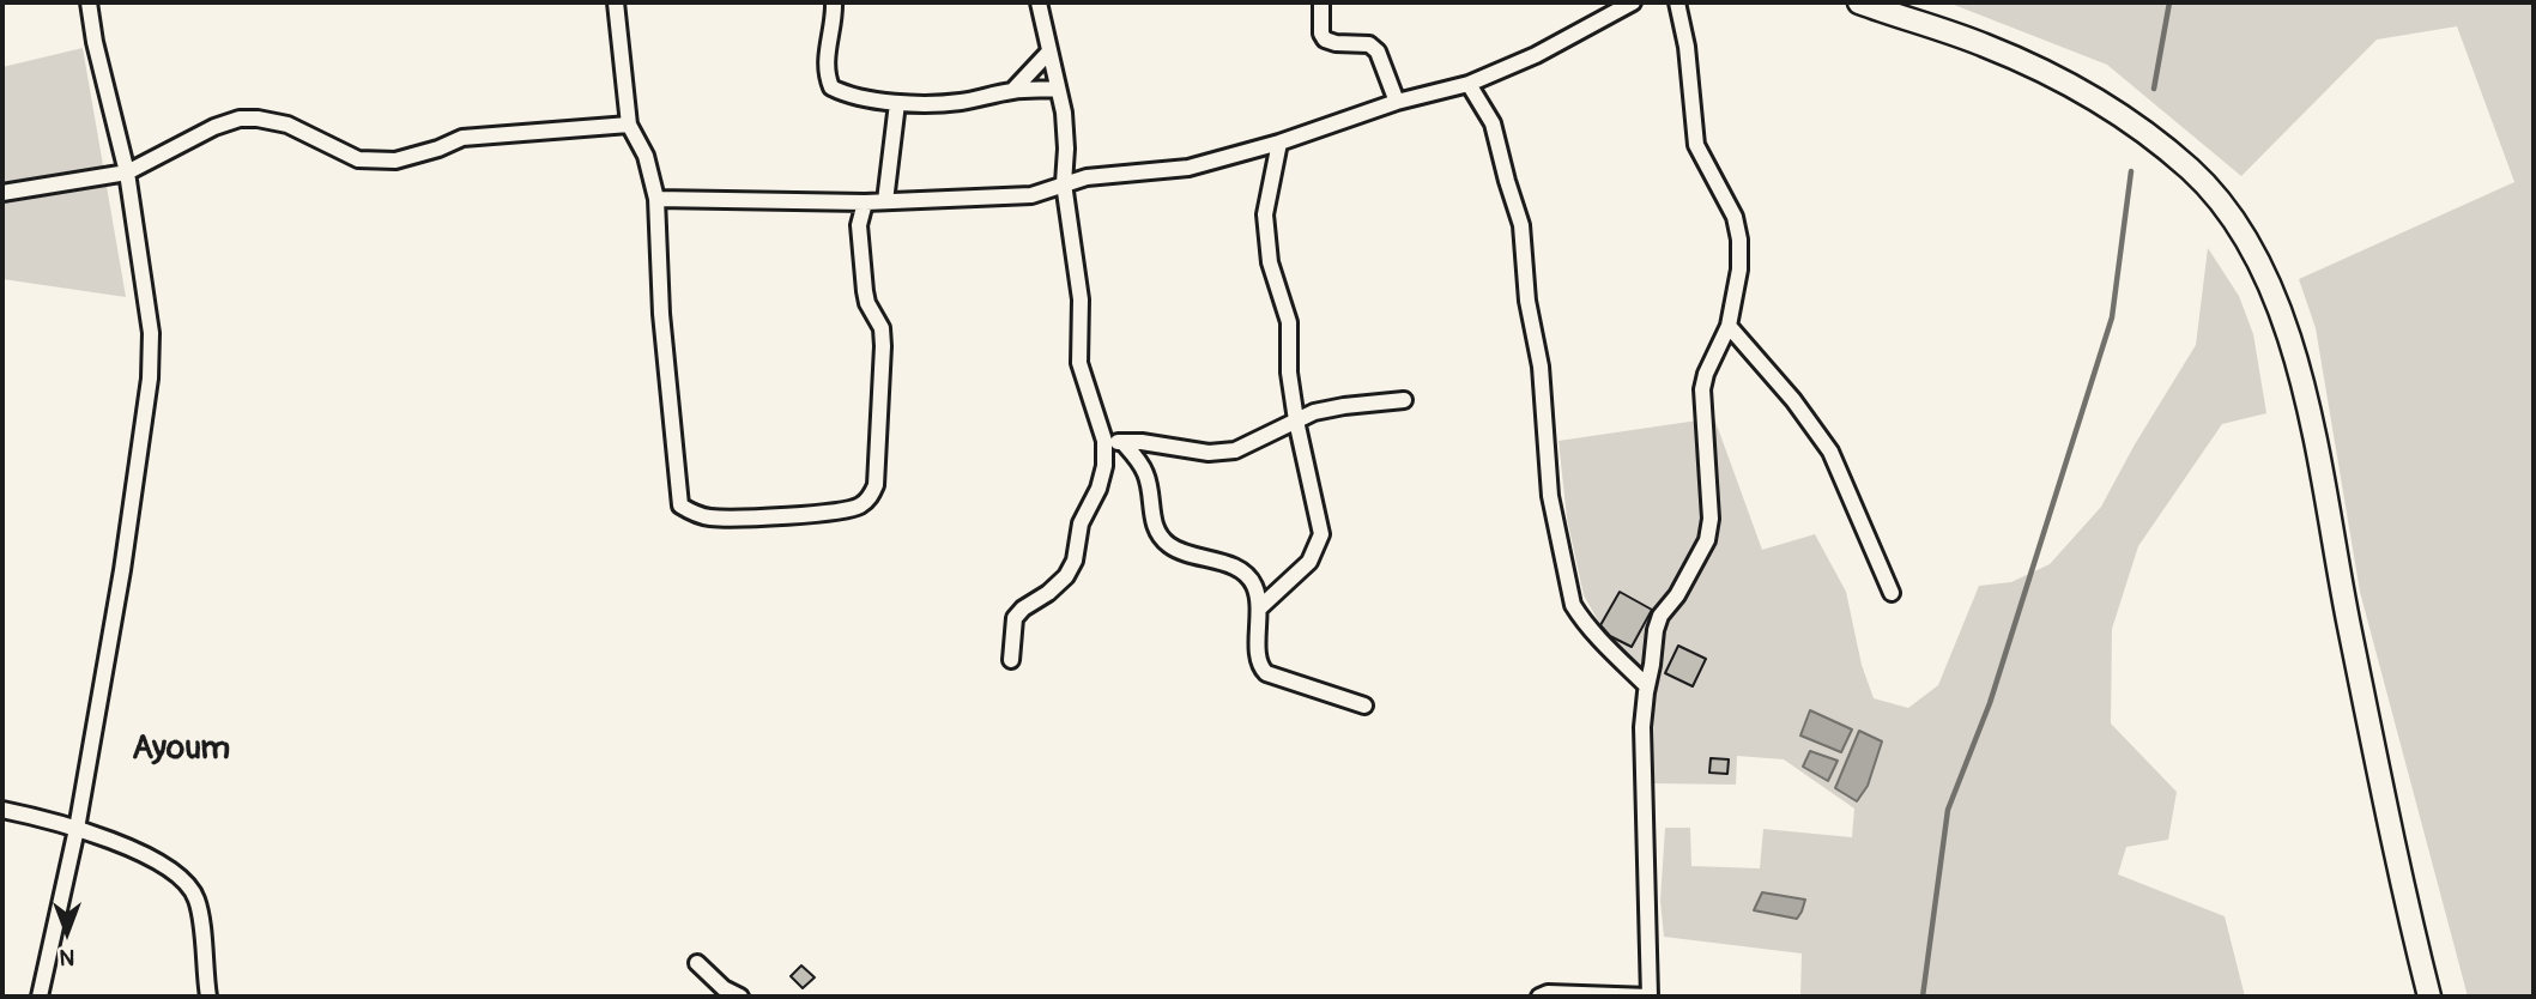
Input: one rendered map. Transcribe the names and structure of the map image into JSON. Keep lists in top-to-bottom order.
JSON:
{
  "districts": ["Ayoum"],
  "north": "bottom"
}
